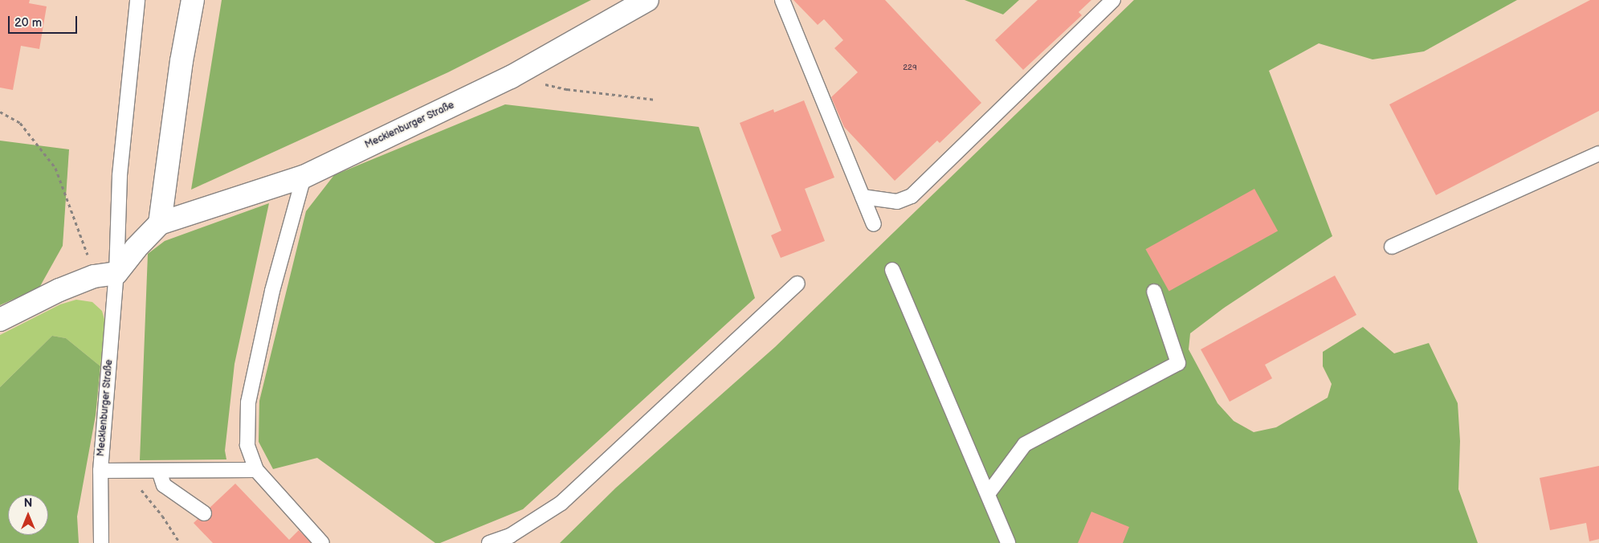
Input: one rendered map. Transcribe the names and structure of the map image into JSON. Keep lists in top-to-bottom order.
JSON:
{
  "streets": {
    "street": ["Mecklenburger Straße"]
  },
  "house_numbers": ["229"],
  "scale_bar": "20 m",
  "north": "top"
}
